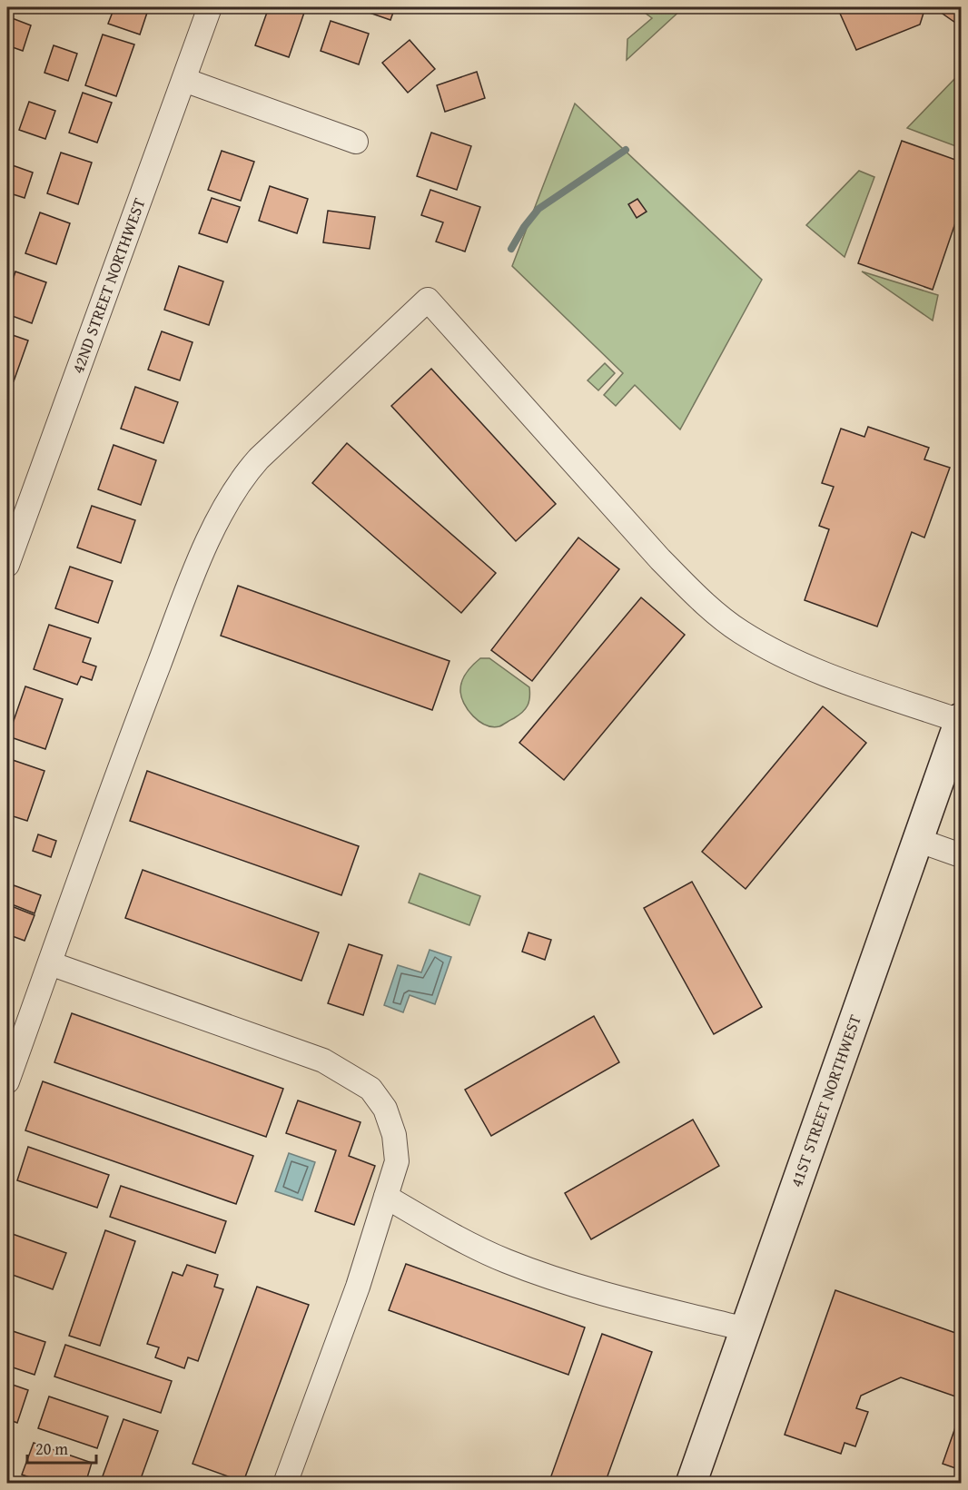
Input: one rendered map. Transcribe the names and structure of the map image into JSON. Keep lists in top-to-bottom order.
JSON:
{
  "streets": {
    "main road": ["41ST STREET NORTHWEST"],
    "street": ["42ND STREET NORTHWEST"]
  },
  "scale_bar": "20 m"
}
